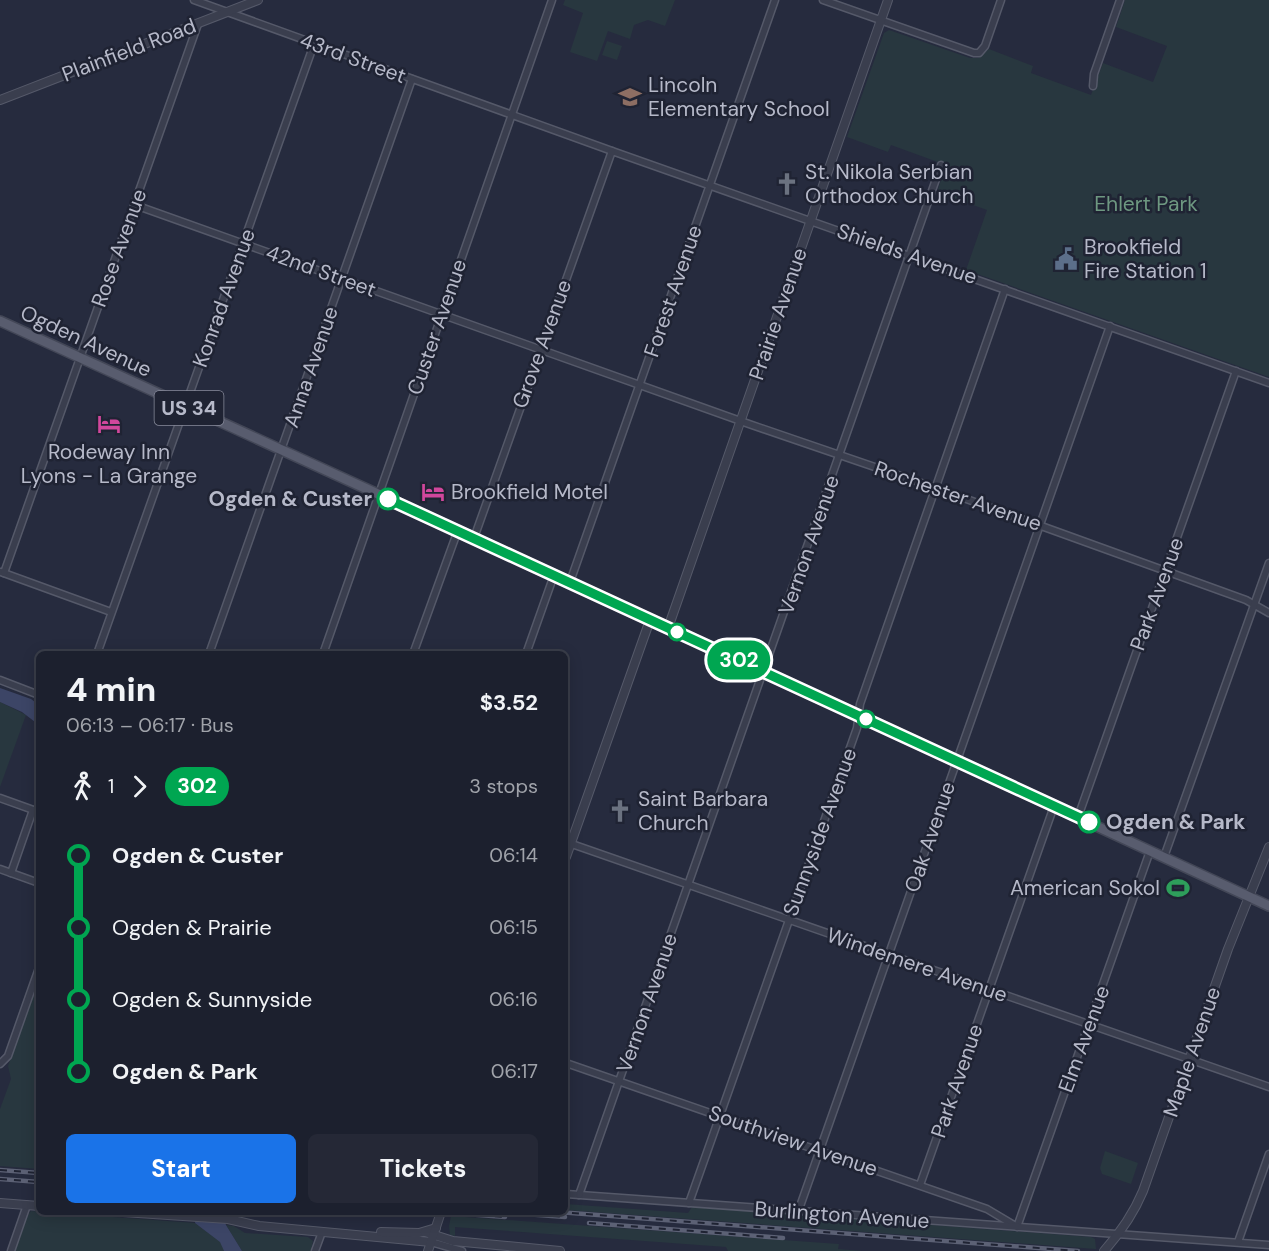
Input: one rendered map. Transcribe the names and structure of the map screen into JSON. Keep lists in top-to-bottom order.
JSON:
{
  "streets": {
    "main road": ["Ogden Avenue", "US 34"],
    "street": [
      "Plainfield Road",
      "43rd Street",
      "Rose Avenue",
      "Shields Avenue",
      "42nd Street",
      "Forest Avenue",
      "Konrad Avenue",
      "Prairie Avenue",
      "Custer Avenue",
      "Grove Avenue",
      "Anna Avenue",
      "Rochester Avenue",
      "Vernon Avenue",
      "Park Avenue",
      "Sunnyside Avenue",
      "Oak Avenue",
      "Windemere Avenue",
      "Elm Avenue",
      "Maple Avenue",
      "Southview Avenue",
      "Burlington Avenue"
    ]
  },
  "crossings": [
    ["Plainfield Road", "43rd Street"],
    ["Plainfield Road", "Rose Avenue"],
    ["43rd Street", "Shields Avenue"],
    ["43rd Street", "Konrad Avenue"],
    ["43rd Street", "Custer Avenue"],
    ["43rd Street", "Anna Avenue"],
    ["Rose Avenue", "42nd Street"],
    ["Rose Avenue", "Ogden Avenue"],
    ["Shields Avenue", "Forest Avenue"],
    ["Shields Avenue", "Prairie Avenue"],
    ["Shields Avenue", "Custer Avenue"],
    ["Shields Avenue", "Grove Avenue"],
    ["Shields Avenue", "Vernon Avenue"],
    ["Shields Avenue", "Park Avenue"],
    ["Shields Avenue", "Sunnyside Avenue"],
    ["Shields Avenue", "Oak Avenue"],
    ["42nd Street", "Konrad Avenue"],
    ["42nd Street", "Custer Avenue"],
    ["42nd Street", "Anna Avenue"],
    ["42nd Street", "Rochester Avenue"],
    ["Forest Avenue", "Ogden Avenue"],
    ["Forest Avenue", "Rochester Avenue"],
    ["Konrad Avenue", "Ogden Avenue"],
    ["Prairie Avenue", "Ogden Avenue"],
    ["Prairie Avenue", "Rochester Avenue"],
    ["Custer Avenue", "Ogden Avenue"],
    ["Custer Avenue", "Rochester Avenue"],
    ["Ogden Avenue", "Grove Avenue"],
    ["Ogden Avenue", "Anna Avenue"],
    ["Ogden Avenue", "Vernon Avenue"],
    ["Ogden Avenue", "Park Avenue"],
    ["Ogden Avenue", "Sunnyside Avenue"],
    ["Ogden Avenue", "Oak Avenue"],
    ["Ogden Avenue", "Elm Avenue"],
    ["Ogden Avenue", "Maple Avenue"],
    ["Grove Avenue", "Rochester Avenue"],
    ["Rochester Avenue", "Vernon Avenue"],
    ["Rochester Avenue", "Park Avenue"],
    ["Rochester Avenue", "Sunnyside Avenue"],
    ["Rochester Avenue", "Oak Avenue"],
    ["Vernon Avenue", "Windemere Avenue"],
    ["Vernon Avenue", "Southview Avenue"],
    ["Vernon Avenue", "Burlington Avenue"],
    ["Park Avenue", "Windemere Avenue"],
    ["Park Avenue", "Southview Avenue"],
    ["Sunnyside Avenue", "Windemere Avenue"],
    ["Sunnyside Avenue", "Southview Avenue"],
    ["Sunnyside Avenue", "Burlington Avenue"],
    ["Oak Avenue", "Windemere Avenue"],
    ["Oak Avenue", "Southview Avenue"],
    ["Oak Avenue", "Burlington Avenue"],
    ["Windemere Avenue", "Elm Avenue"],
    ["Windemere Avenue", "Maple Avenue"],
    ["Elm Avenue", "Southview Avenue"],
    ["Elm Avenue", "Burlington Avenue"],
    ["Maple Avenue", "Burlington Avenue"],
    ["Southview Avenue", "Burlington Avenue"]
  ],
  "parks": ["Ehlert Park"],
  "places": {
    "school or university": ["Lincoln Elementary School"],
    "church": ["St. Nikola Serbian Orthodox Church", "Saint Barbara Church"],
    "public building": ["Brookfield Fire Station 1"],
    "hotel": ["Rodeway Inn Lyons - La Grange", "Brookfield Motel"],
    "other": ["Ogden & Custer", "Ogden & Park"],
    "sports": ["American Sokol"]
  },
  "lines": ["bus line 302"],
  "page": {
    "on_map": "302",
    "heading": ["4 min", "06:13 – 06:17 · Bus", "$3.52"],
    "legs": ["1", "302", "3 stops"],
    "list": [
      {
        "name": "Ogden & Custer",
        "value": "06:14"
      },
      {
        "name": "Ogden & Prairie",
        "value": "06:15"
      },
      {
        "name": "Ogden & Sunnyside",
        "value": "06:16"
      },
      {
        "name": "Ogden & Park",
        "value": "06:17"
      }
    ],
    "buttons": ["Start", "Tickets"]
  }
}
